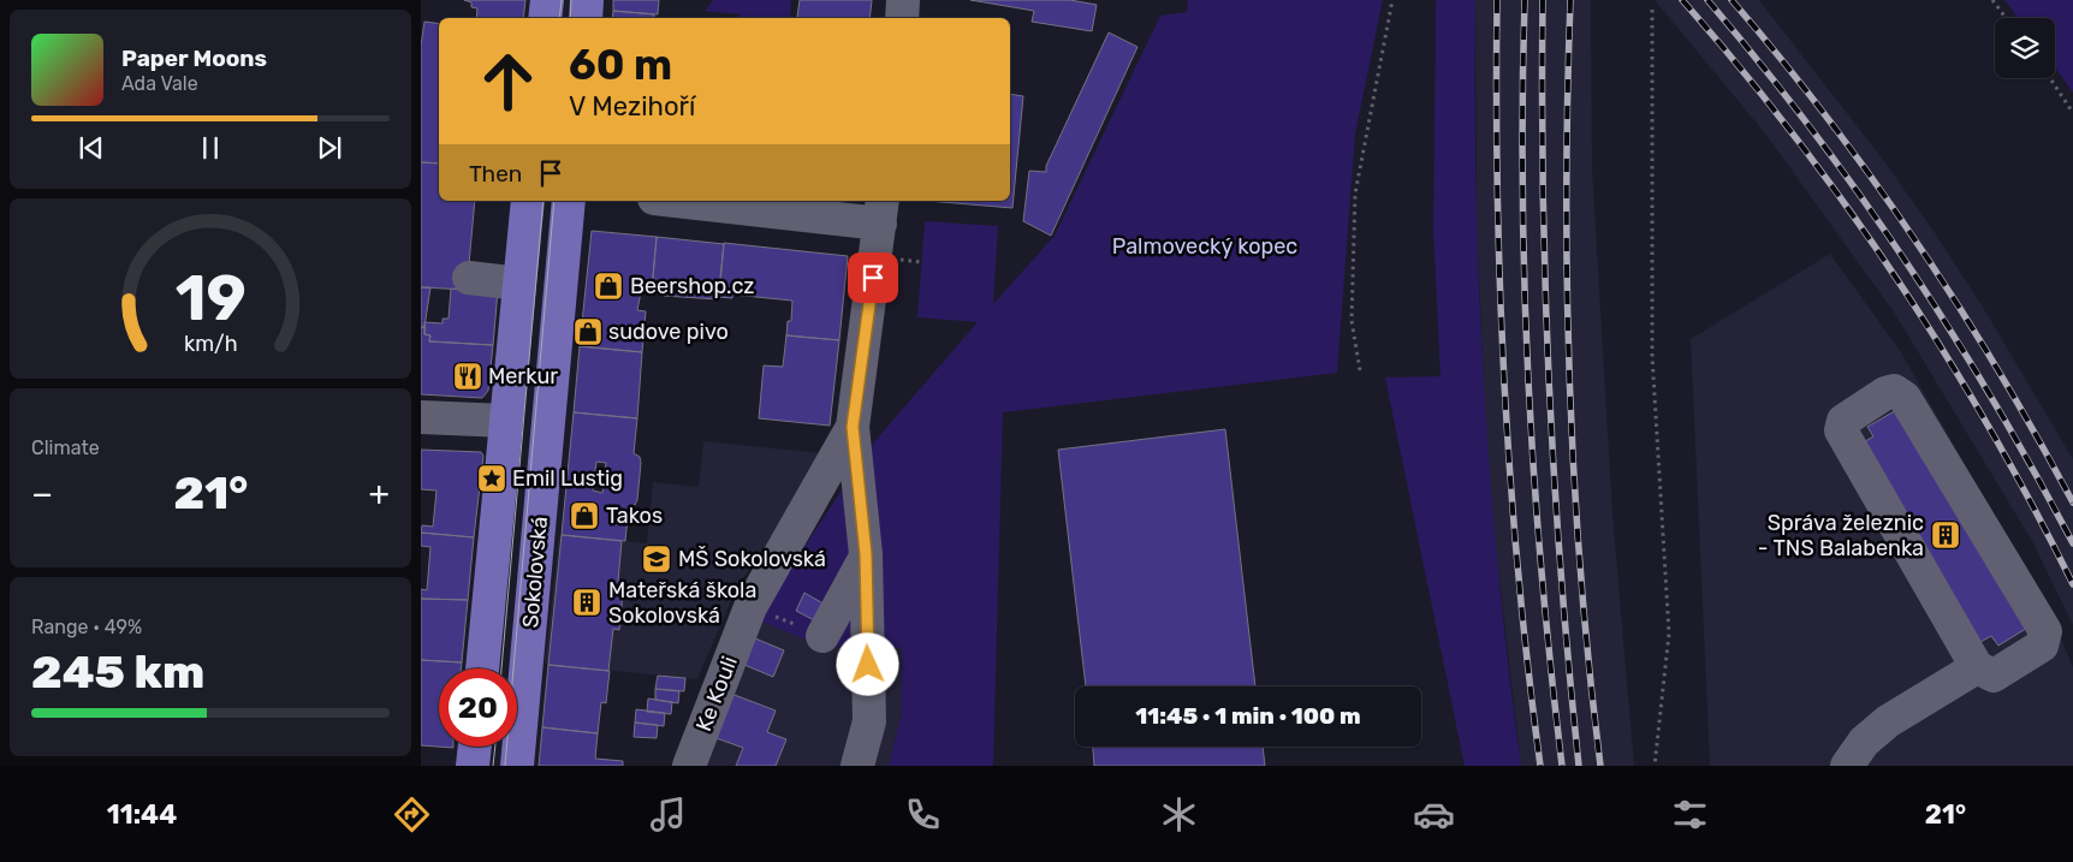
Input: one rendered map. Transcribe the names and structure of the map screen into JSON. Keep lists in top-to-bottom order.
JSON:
{
  "streets": {
    "main road": ["Sokolovská"],
    "street": ["Ke Kouli"]
  },
  "parks": ["Palmovecký kopec"],
  "places": {
    "shop": ["Beershop.cz", "sudove pivo", "Takos"],
    "restaurant": ["Merkur"],
    "place": ["Emil Lustig"],
    "building": ["Správa železnic - TNS Balabenka", "Mateřská škola Sokolovská"],
    "school or university": ["MŠ Sokolovská"]
  },
  "page": {
    "turn": ["60 m", "V Mezihoří"],
    "song": ["Paper Moons", "Ada Vale"],
    "then": "Then",
    "tile": [
      "Climate",
      ["Range · 49%", "245 km"]
    ],
    "heat": ["−", "21°", "+"],
    "limit": "20",
    "trip": "11:45 · 1 min · 100 m",
    "tabs": ["11:44", "21°"],
    "gauge": ["19", "km/h"]
  }
}
